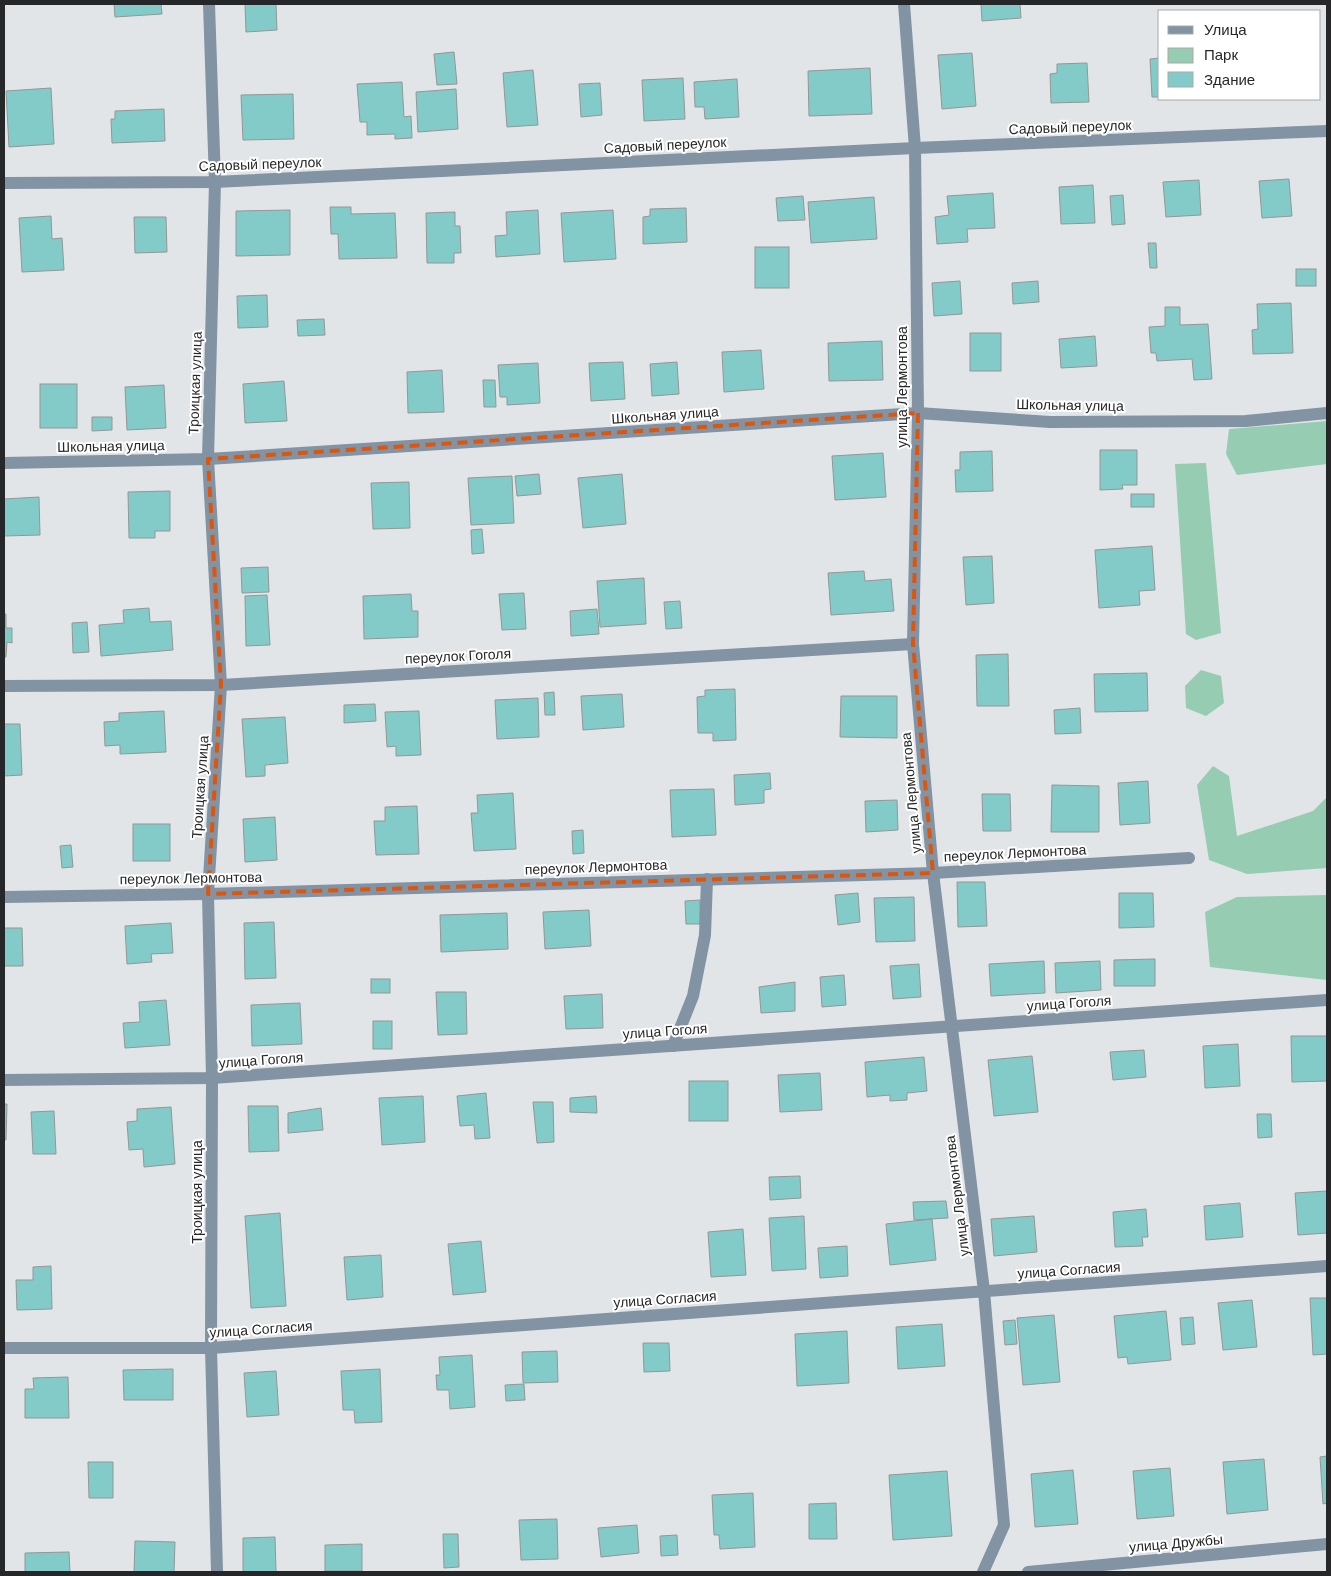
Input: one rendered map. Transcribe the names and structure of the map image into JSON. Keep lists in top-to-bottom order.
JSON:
{
  "streets": {
    "street": [
      "Садовый переулок",
      "Троицкая улица",
      "улица Лермонтова",
      "Школьная улица",
      "переулок Гоголя",
      "переулок Лермонтова",
      "улица Гоголя",
      "улица Согласия",
      "улица Дружбы"
    ]
  },
  "crossings": [
    ["Садовый переулок", "Троицкая улица"],
    ["Садовый переулок", "улица Лермонтова"],
    ["Троицкая улица", "Школьная улица"],
    ["Троицкая улица", "переулок Гоголя"],
    ["Троицкая улица", "переулок Лермонтова"],
    ["Троицкая улица", "улица Гоголя"],
    ["Троицкая улица", "улица Согласия"],
    ["улица Лермонтова", "Школьная улица"],
    ["улица Лермонтова", "переулок Гоголя"],
    ["улица Лермонтова", "переулок Лермонтова"],
    ["улица Лермонтова", "улица Гоголя"],
    ["улица Лермонтова", "улица Согласия"]
  ],
  "legend": ["Улица", "Парк", "Здание"]
}
